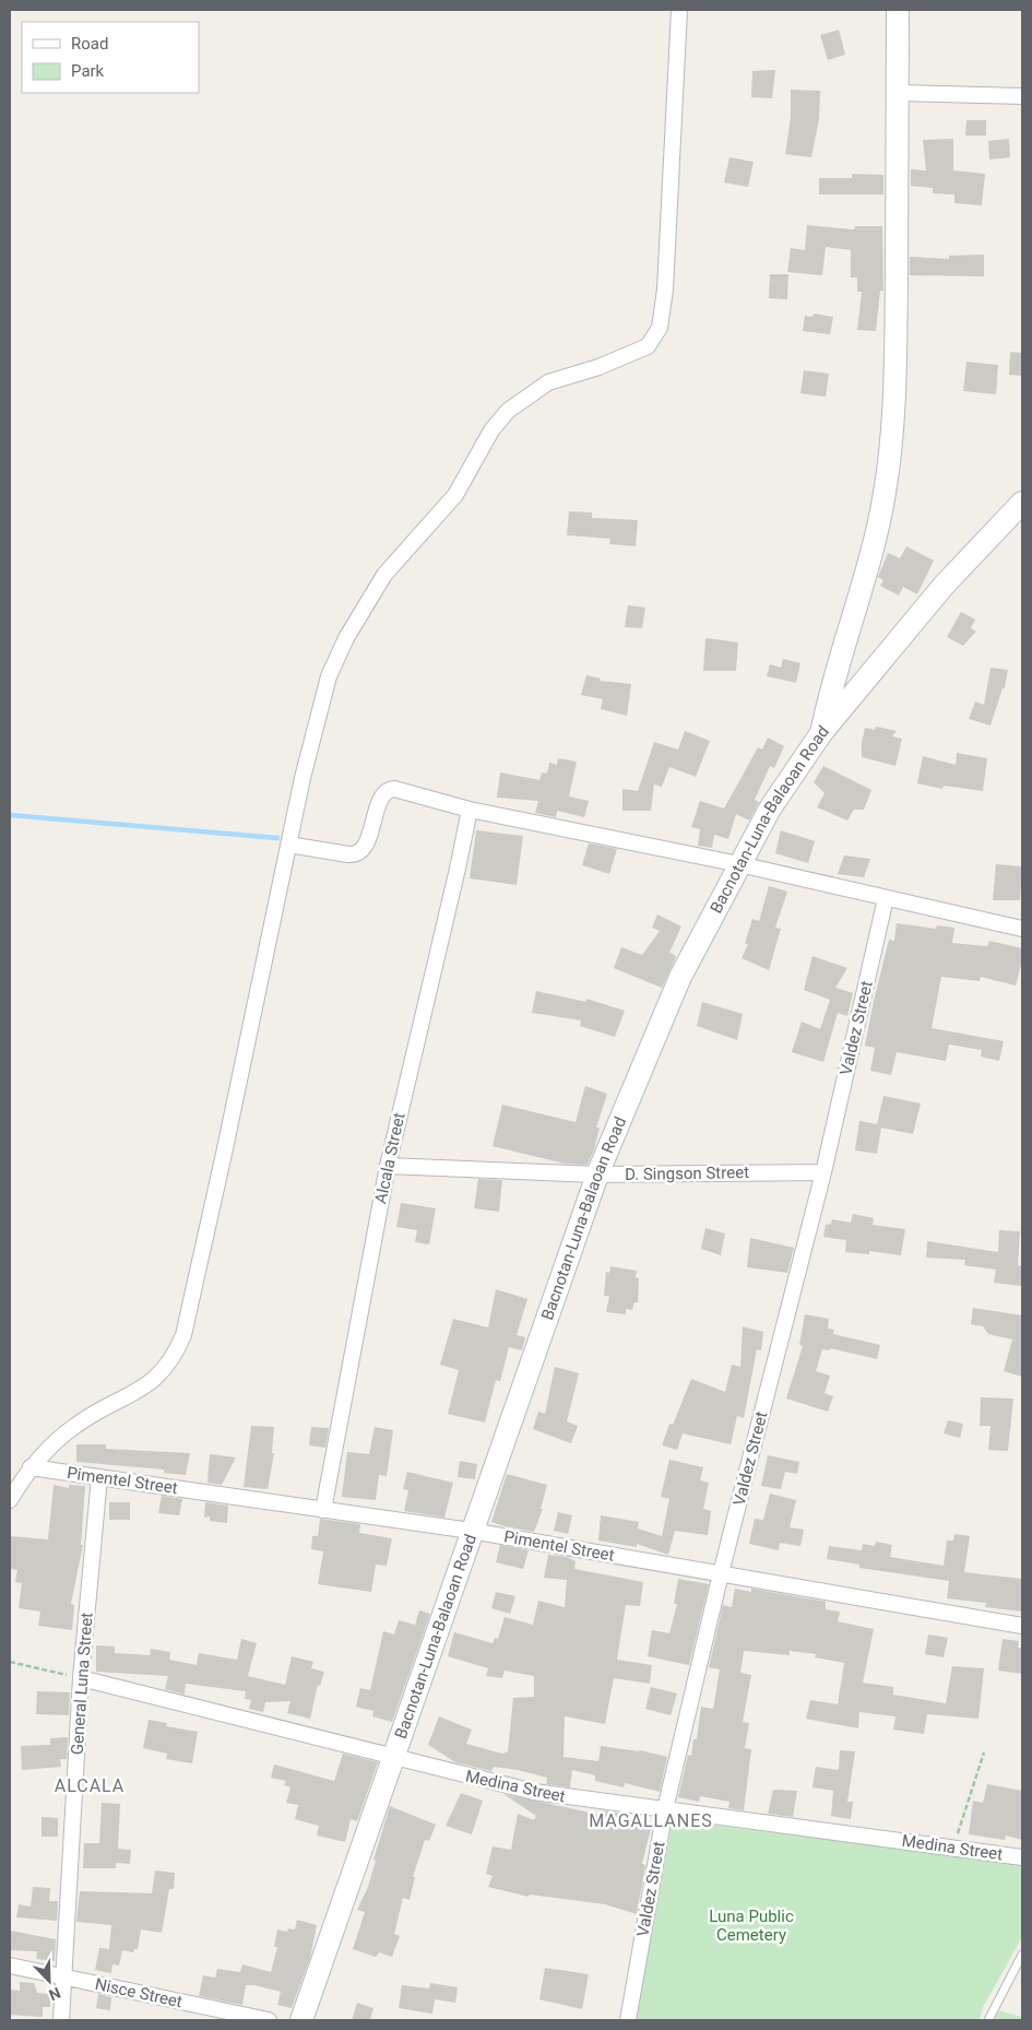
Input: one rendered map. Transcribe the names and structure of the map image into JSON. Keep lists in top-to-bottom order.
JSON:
{
  "streets": {
    "main road": ["Bacnotan-Luna-Balaoan Road"],
    "street": [
      "Valdez Street",
      "Alcala Street",
      "D. Singson Street",
      "Pimentel Street",
      "General Luna Street",
      "Medina Street",
      "Nisce Street"
    ]
  },
  "crossings": [
    ["Bacnotan-Luna-Balaoan Road", "D. Singson Street"],
    ["Bacnotan-Luna-Balaoan Road", "Pimentel Street"],
    ["Bacnotan-Luna-Balaoan Road", "Medina Street"],
    ["Valdez Street", "D. Singson Street"],
    ["Valdez Street", "Pimentel Street"],
    ["Valdez Street", "Medina Street"],
    ["Alcala Street", "D. Singson Street"],
    ["Alcala Street", "Pimentel Street"],
    ["Pimentel Street", "General Luna Street"],
    ["General Luna Street", "Medina Street"],
    ["General Luna Street", "Nisce Street"]
  ],
  "districts": ["ALCALA", "MAGALLANES"],
  "parks": ["Luna Public Cemetery"],
  "legend": ["Road", "Park"],
  "north": "bottom right"
}
